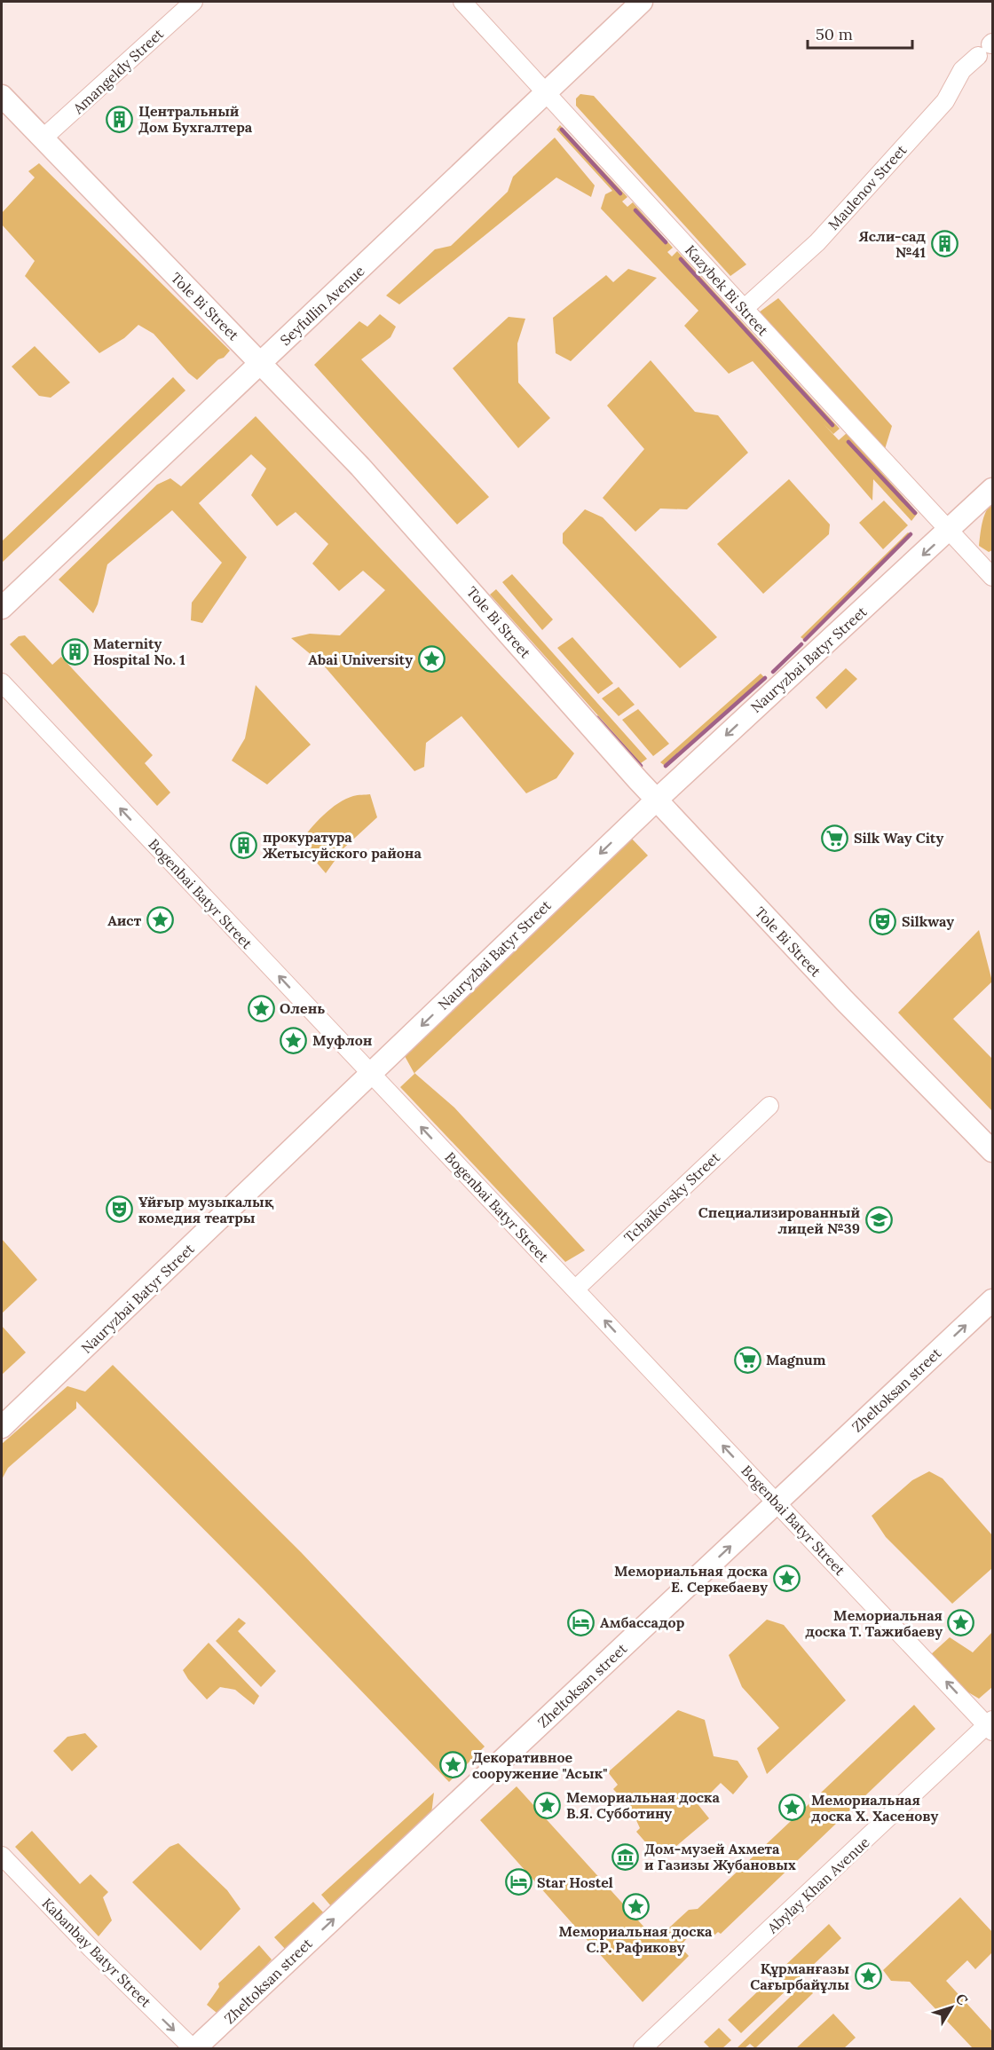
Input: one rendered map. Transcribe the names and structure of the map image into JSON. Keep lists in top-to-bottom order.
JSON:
{
  "streets": {
    "main road": [
      "Seyfullin Avenue",
      "Tole Bi Street",
      "Nauryzbai Batyr Street",
      "Zheltoksan street"
    ],
    "street": [
      "Amangeldy Street",
      "Maulenov Street",
      "Kazybek Bi Street",
      "Bogenbai Batyr Street",
      "Tchaikovsky Street",
      "Abylay Khan Avenue",
      "Kabanbay Batyr Street"
    ]
  },
  "crossings": [
    ["Amangeldy Street", "Tole Bi Street"],
    ["Maulenov Street", "Kazybek Bi Street"],
    ["Kazybek Bi Street", "Seyfullin Avenue"],
    ["Kazybek Bi Street", "Nauryzbai Batyr Street"],
    ["Seyfullin Avenue", "Tole Bi Street"],
    ["Tole Bi Street", "Nauryzbai Batyr Street"],
    ["Nauryzbai Batyr Street", "Bogenbai Batyr Street"],
    ["Bogenbai Batyr Street", "Tchaikovsky Street"],
    ["Bogenbai Batyr Street", "Zheltoksan street"],
    ["Bogenbai Batyr Street", "Abylay Khan Avenue"],
    ["Zheltoksan street", "Kabanbay Batyr Street"]
  ],
  "one_way": [
    "Nauryzbai Batyr Street",
    "Bogenbai Batyr Street",
    "Zheltoksan street",
    "Kabanbay Batyr Street"
  ],
  "places": {
    "building": [
      "Центральный Дом Бухгалтера",
      "Ясли-сад №41",
      "Maternity Hospital No. 1",
      "прокуратура Жетысуйского района"
    ],
    "place": [
      "Abai University",
      "Аист",
      "Олень",
      "Муфлон",
      "Мемориальная доска Е. Серкебаеву",
      "Мемориальная доска Т. Тажибаеву",
      "Декоративное сооружение \"Асык\"",
      "Мемориальная доска В.Я. Субботину",
      "Мемориальная доска Х. Хасенову",
      "Мемориальная доска С.Р. Рафикову",
      "Құрманғазы Сағырбайұлы"
    ],
    "supermarket": ["Silk Way City", "Magnum"],
    "theatre": ["Silkway", "Ұйғыр музыкалық комедия театры"],
    "school or university": ["Специализированный лицей №39"],
    "hotel": ["Амбассадор", "Star Hostel"],
    "museum": ["Дом-музей Ахмета и Газизы Жубановых"]
  },
  "scale_bar": "50 m",
  "north": "top right"
}
